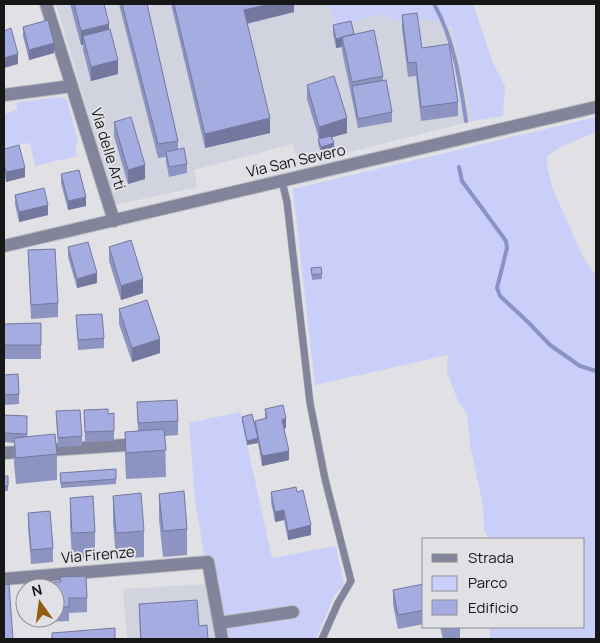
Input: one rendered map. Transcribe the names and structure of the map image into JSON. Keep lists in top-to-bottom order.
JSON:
{
  "streets": {
    "street": ["Via delle Arti", "Via San Severo", "Via Firenze"]
  },
  "crossings": [
    ["Via delle Arti", "Via San Severo"]
  ],
  "legend": ["Strada", "Parco", "Edificio"],
  "north": "top"
}
